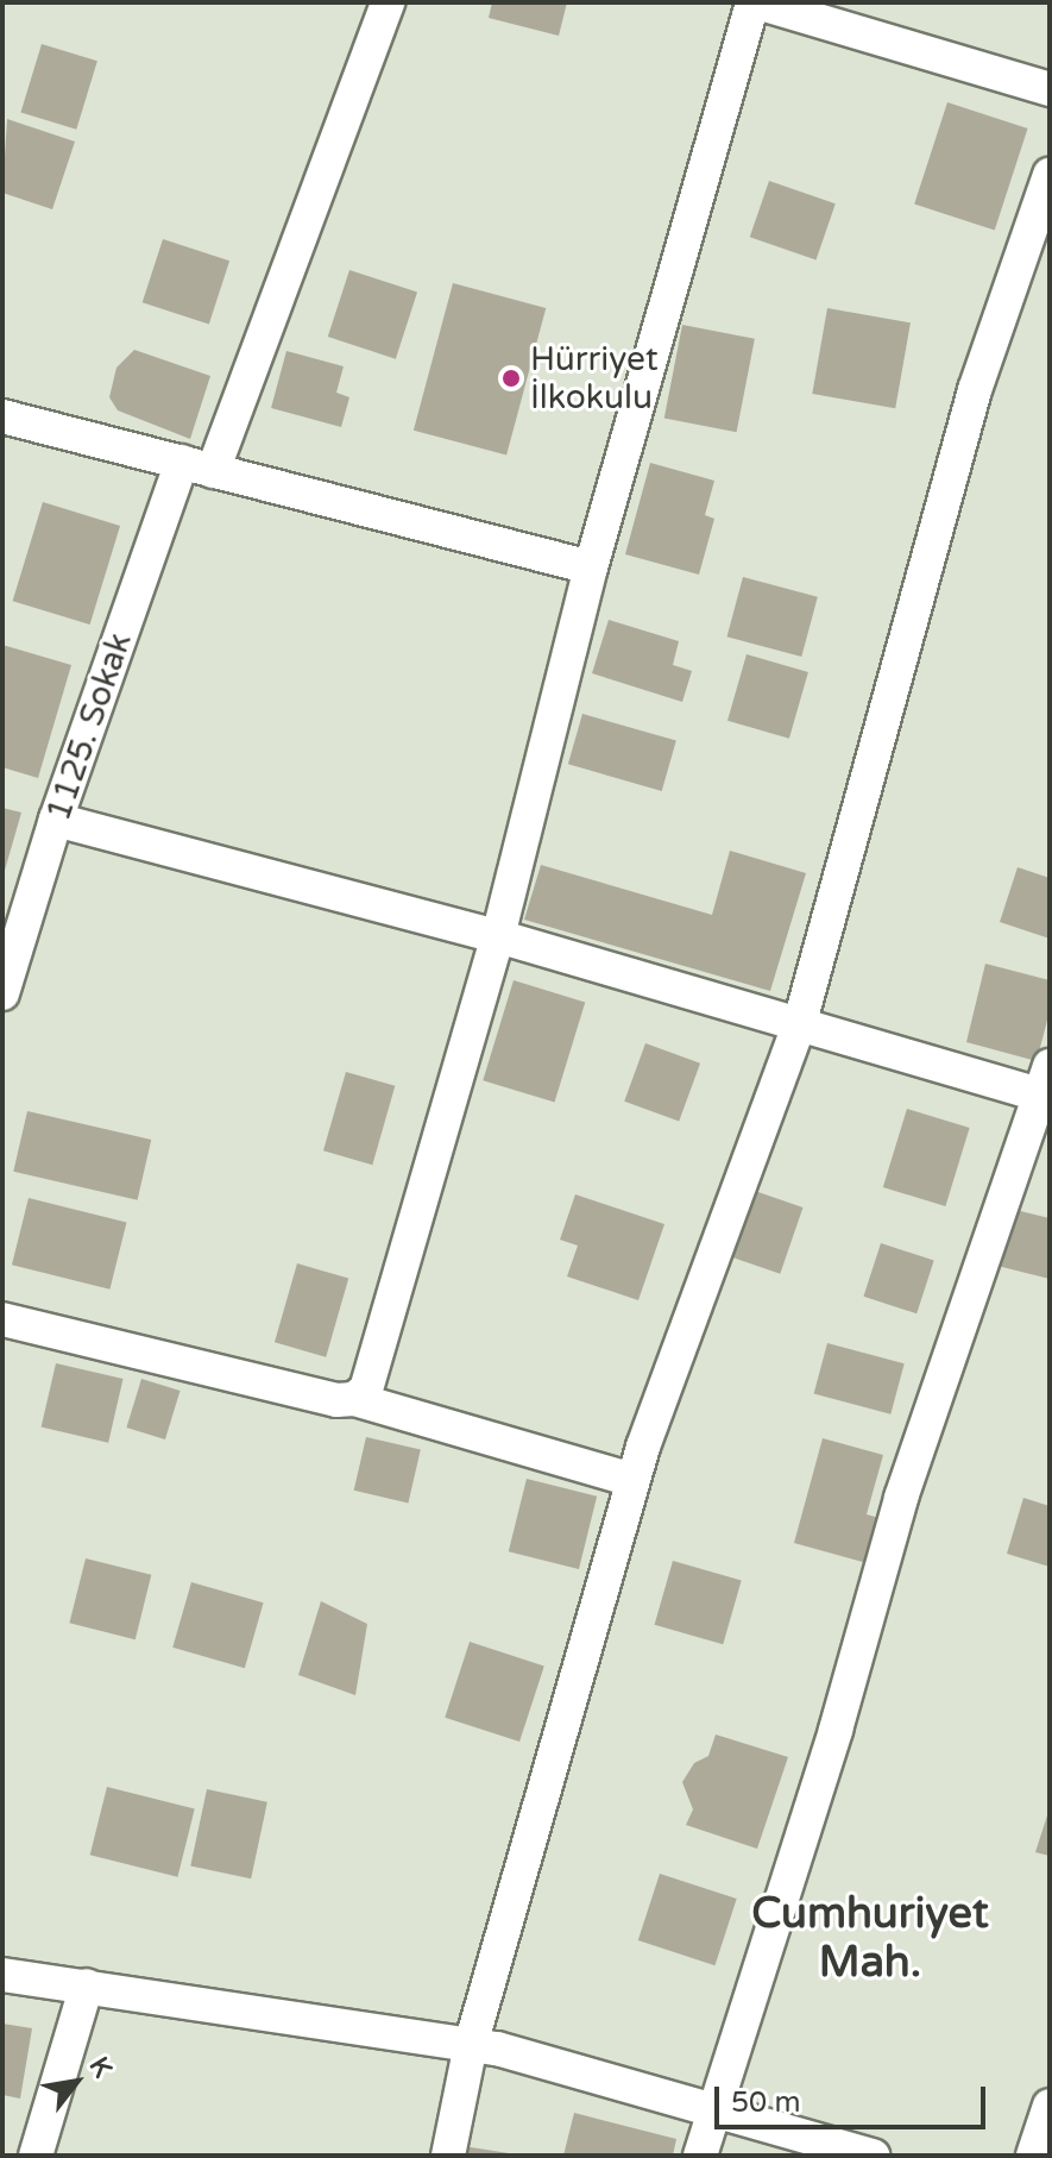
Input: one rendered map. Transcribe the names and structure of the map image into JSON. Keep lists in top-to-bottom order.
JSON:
{
  "streets": {
    "street": ["1125. Sokak"]
  },
  "districts": ["Cumhuriyet Mah."],
  "places": ["Hürriyet İlkokulu"],
  "scale_bar": "50 m",
  "north": "top right"
}
